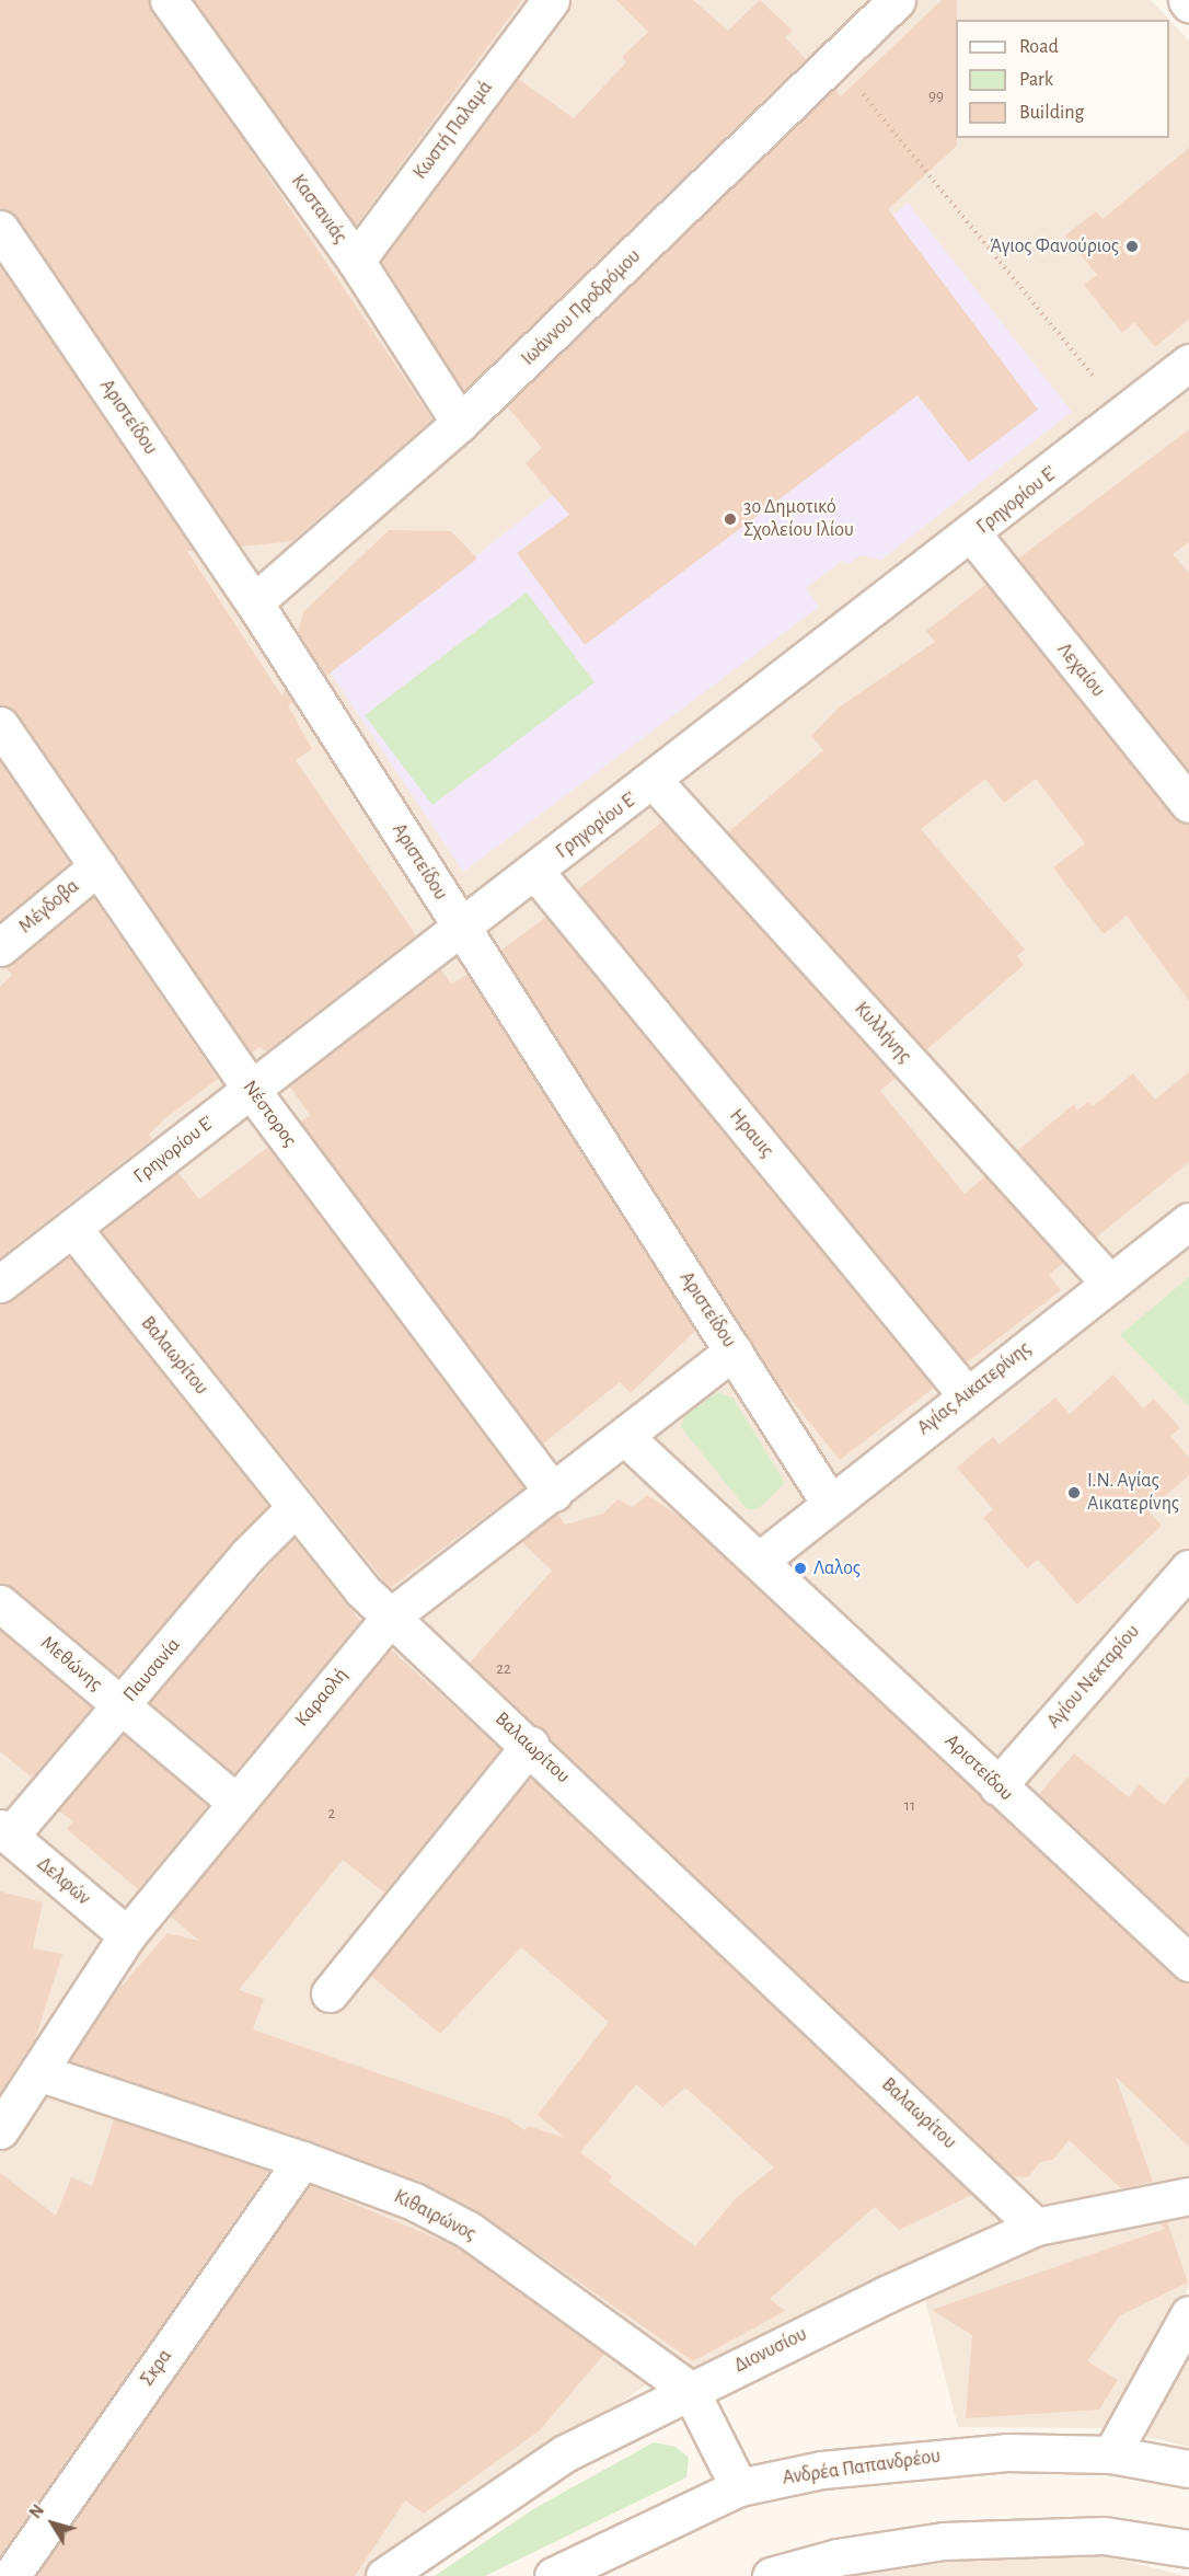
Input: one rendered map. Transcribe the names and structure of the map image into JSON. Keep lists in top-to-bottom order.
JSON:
{
  "streets": {
    "street": [
      "Κωστή Παλαμά",
      "Καστανιάς",
      "Ιωάννου Προδρόμου",
      "Αριστείδου",
      "Γρηγορίου Ε'",
      "Λεχαίου",
      "Μέγδοβα",
      "Κυλλήνης",
      "Νέστορος",
      "Ηραυις",
      "Βαλαωρίτου",
      "Αγίας Αικατερίνης",
      "Μεθώνης",
      "Παυσανία",
      "Αγίου Νεκταρίου",
      "Καραολή",
      "Δελφών",
      "Κιθαιρώνος",
      "Διονυσίου",
      "Σκρα",
      "Ανδρέα Παπανδρέου"
    ]
  },
  "crossings": [
    ["Κωστή Παλαμά", "Καστανιάς"],
    ["Καστανιάς", "Ιωάννου Προδρόμου"],
    ["Ιωάννου Προδρόμου", "Αριστείδου"],
    ["Αριστείδου", "Γρηγορίου Ε'"],
    ["Αριστείδου", "Αγίας Αικατερίνης"],
    ["Αριστείδου", "Αγίου Νεκταρίου"],
    ["Αριστείδου", "Καραολή"],
    ["Γρηγορίου Ε'", "Λεχαίου"],
    ["Γρηγορίου Ε'", "Κυλλήνης"],
    ["Γρηγορίου Ε'", "Νέστορος"],
    ["Γρηγορίου Ε'", "Ηραυις"],
    ["Γρηγορίου Ε'", "Βαλαωρίτου"],
    ["Μέγδοβα", "Νέστορος"],
    ["Κυλλήνης", "Αγίας Αικατερίνης"],
    ["Νέστορος", "Καραολή"],
    ["Ηραυις", "Αγίας Αικατερίνης"],
    ["Βαλαωρίτου", "Παυσανία"],
    ["Βαλαωρίτου", "Καραολή"],
    ["Βαλαωρίτου", "Διονυσίου"],
    ["Μεθώνης", "Παυσανία"],
    ["Μεθώνης", "Καραολή"],
    ["Παυσανία", "Δελφών"],
    ["Καραολή", "Δελφών"],
    ["Καραολή", "Κιθαιρώνος"],
    ["Κιθαιρώνος", "Διονυσίου"],
    ["Κιθαιρώνος", "Σκρα"],
    ["Κιθαιρώνος", "Ανδρέα Παπανδρέου"]
  ],
  "places": [
    "Άγιος Φανούριος",
    "3ο Δημοτικό Σχολείου Ιλίου",
    "Ι.Ν. Αγίας Αικατερίνης",
    "Λαλος"
  ],
  "house_numbers": [
    "99",
    "22",
    "11",
    "2"
  ],
  "legend": ["Road", "Park", "Building"],
  "north": "top left"
}
